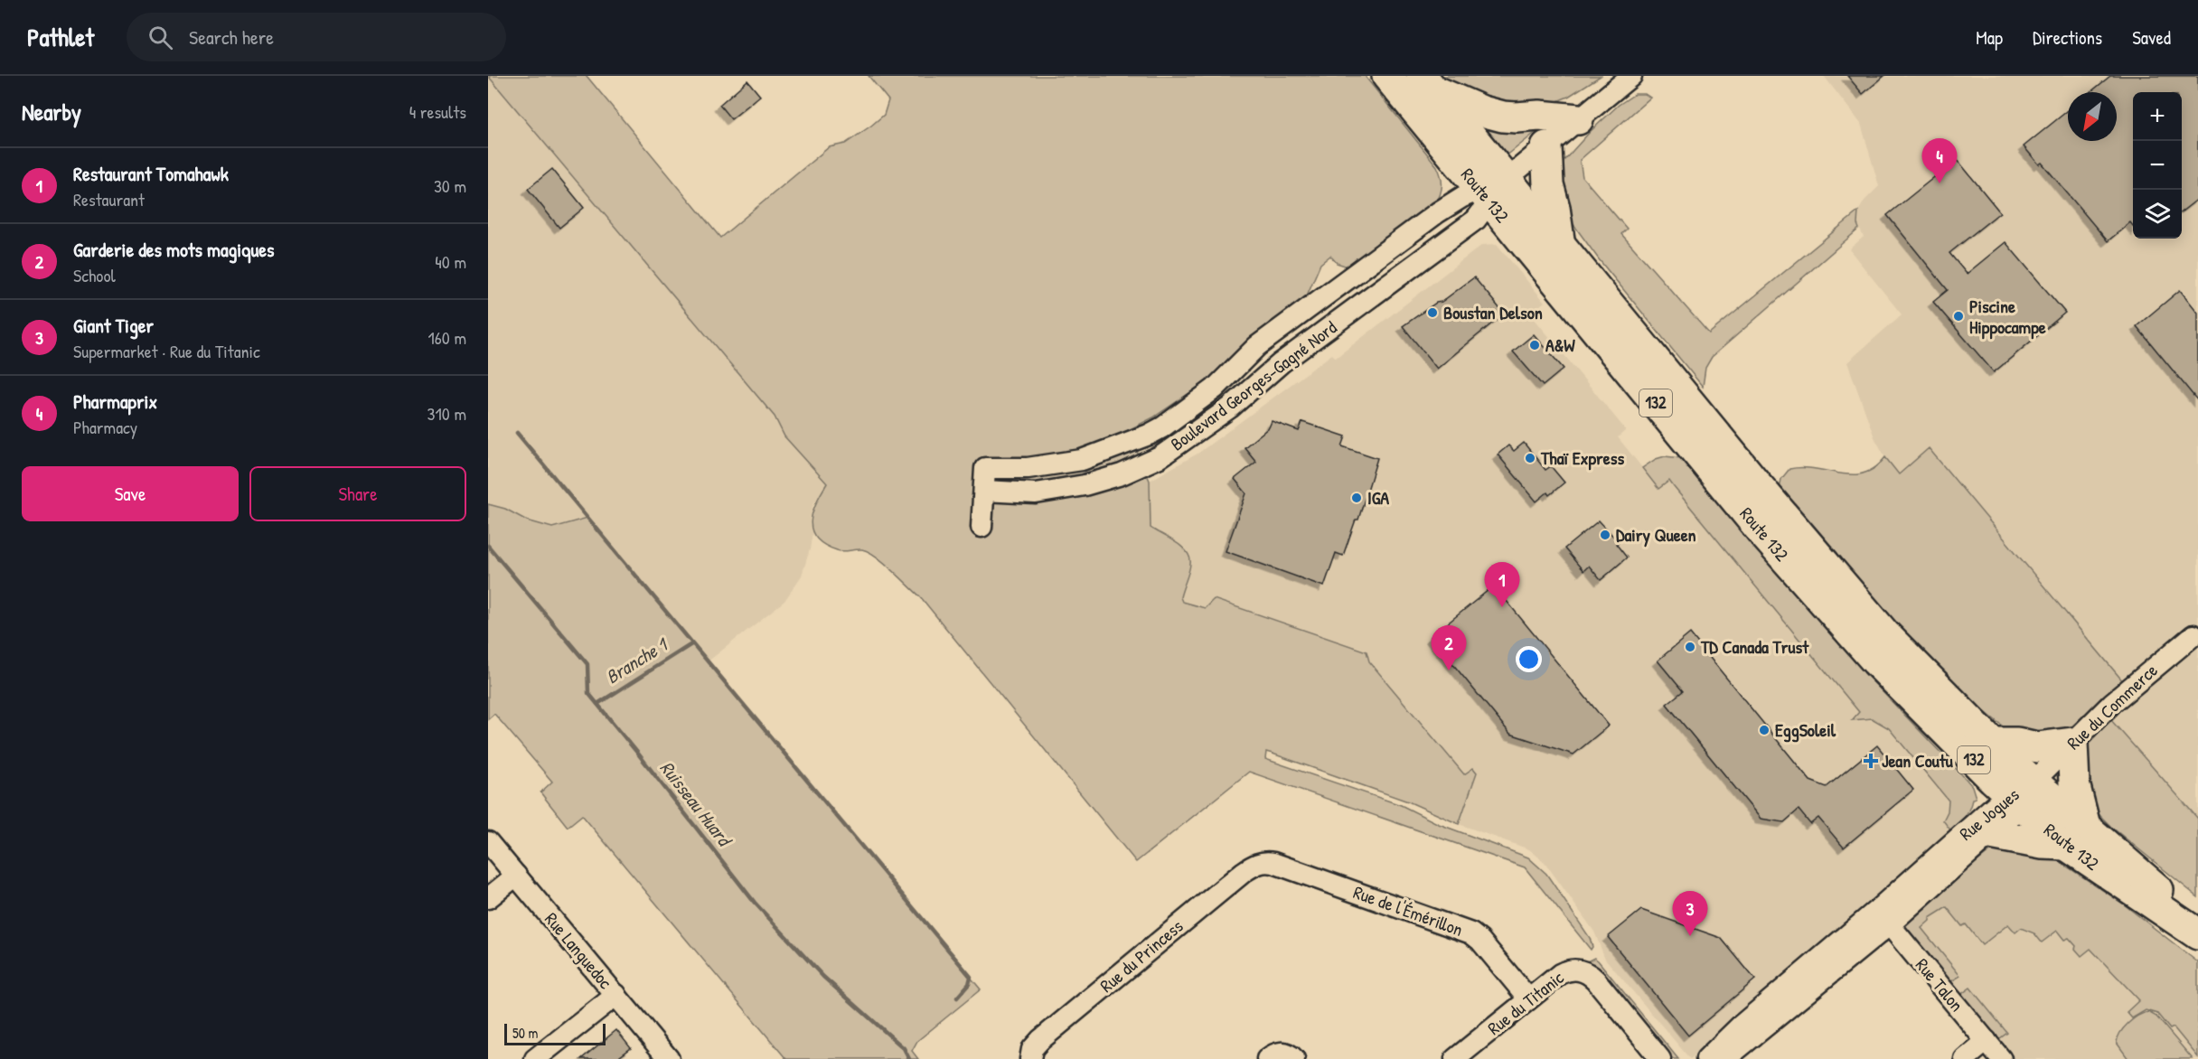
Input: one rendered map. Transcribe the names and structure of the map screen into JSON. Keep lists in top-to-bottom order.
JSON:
{
  "streets": {
    "highway": ["Route 132", "132"],
    "street": [
      "Boulevard Georges-Gagné Nord",
      "Rue du Commerce",
      "Rue Jogues",
      "Rue de l'Émérillon",
      "Rue Languedoc",
      "Rue du Princess",
      "Rue Talon",
      "Rue du Titanic"
    ]
  },
  "crossings": [
    ["Route 132", "Boulevard Georges-Gagné Nord"],
    ["Route 132", "Rue du Commerce"],
    ["Route 132", "Rue Jogues"],
    ["Rue du Commerce", "Rue Jogues"],
    ["Rue Jogues", "Rue Talon"],
    ["Rue de l'Émérillon", "Rue du Princess"],
    ["Rue de l'Émérillon", "Rue du Titanic"]
  ],
  "water": ["Branche 1", "Ruisseau Huard"],
  "places": {
    "other": [
      "Boustan Delson",
      "Piscine Hippocampe",
      "A&W",
      "Thaï Express",
      "IGA",
      "Dairy Queen",
      "TD Canada Trust",
      "EggSoleil"
    ],
    "health": ["Jean Coutu"]
  },
  "scale_bar": "50 m",
  "north": "bottom left",
  "page": {
    "header": "Pathlet",
    "search": "Search here",
    "nav": ["Map", "Directions", "Saved"],
    "heading": ["Nearby", "4 results"],
    "map_buttons": ["+", "−"],
    "pins": [
      "4",
      "1",
      "2",
      "3"
    ],
    "list": [
      {
        "mark": "1",
        "name": "Restaurant Tomahawk",
        "note": "Restaurant",
        "value": "30 m"
      },
      {
        "mark": "2",
        "name": "Garderie des mots magiques",
        "note": "School",
        "value": "40 m"
      },
      {
        "mark": "3",
        "name": "Giant Tiger",
        "note": "Supermarket · Rue du Titanic",
        "value": "160 m"
      },
      {
        "mark": "4",
        "name": "Pharmaprix",
        "note": "Pharmacy",
        "value": "310 m"
      }
    ],
    "buttons": ["Save", "Share"],
    "scale": "50 m"
  }
}
